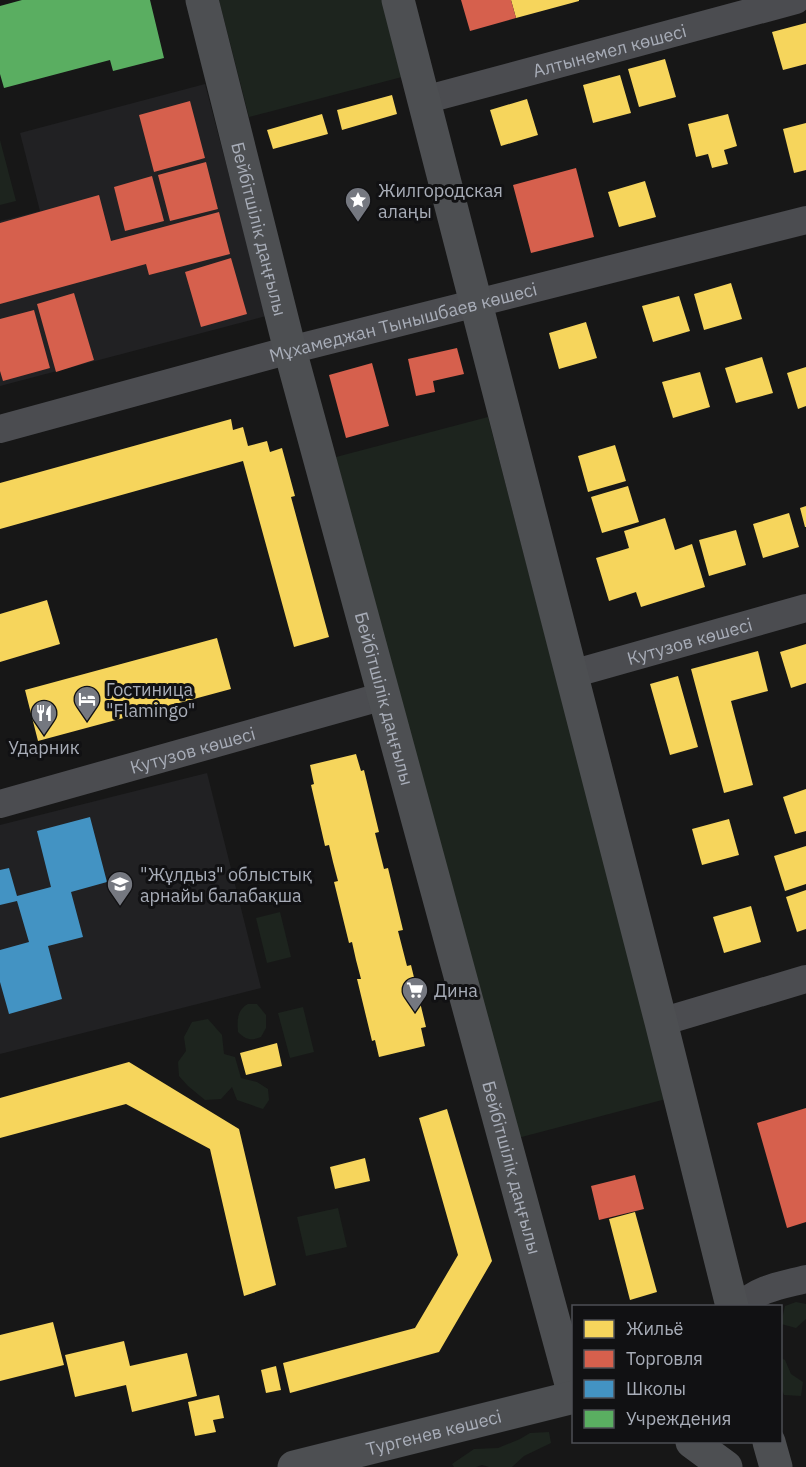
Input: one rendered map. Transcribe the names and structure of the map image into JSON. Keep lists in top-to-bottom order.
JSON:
{
  "streets": {
    "main road": ["Бейбітшілік даңғылы", "Тургенев көшесі"],
    "street": ["Алтынемел көшесі", "Мұхамеджан Тынышбаев көшесі", "Кутузов көшесі"]
  },
  "crossings": [
    ["Бейбітшілік даңғылы", "Мұхамеджан Тынышбаев көшесі"],
    ["Бейбітшілік даңғылы", "Кутузов көшесі"]
  ],
  "places": {
    "place": ["Жилгородская алаңы"],
    "hotel": ["Гостиница \"Flamingo\""],
    "restaurant": ["Ударник"],
    "school or university": ["\"Жұлдыз\" облыстық арнайы балабақша"],
    "supermarket": ["Дина"]
  },
  "legend": [
    "Жильё",
    "Торговля",
    "Школы",
    "Учреждения"
  ]
}
